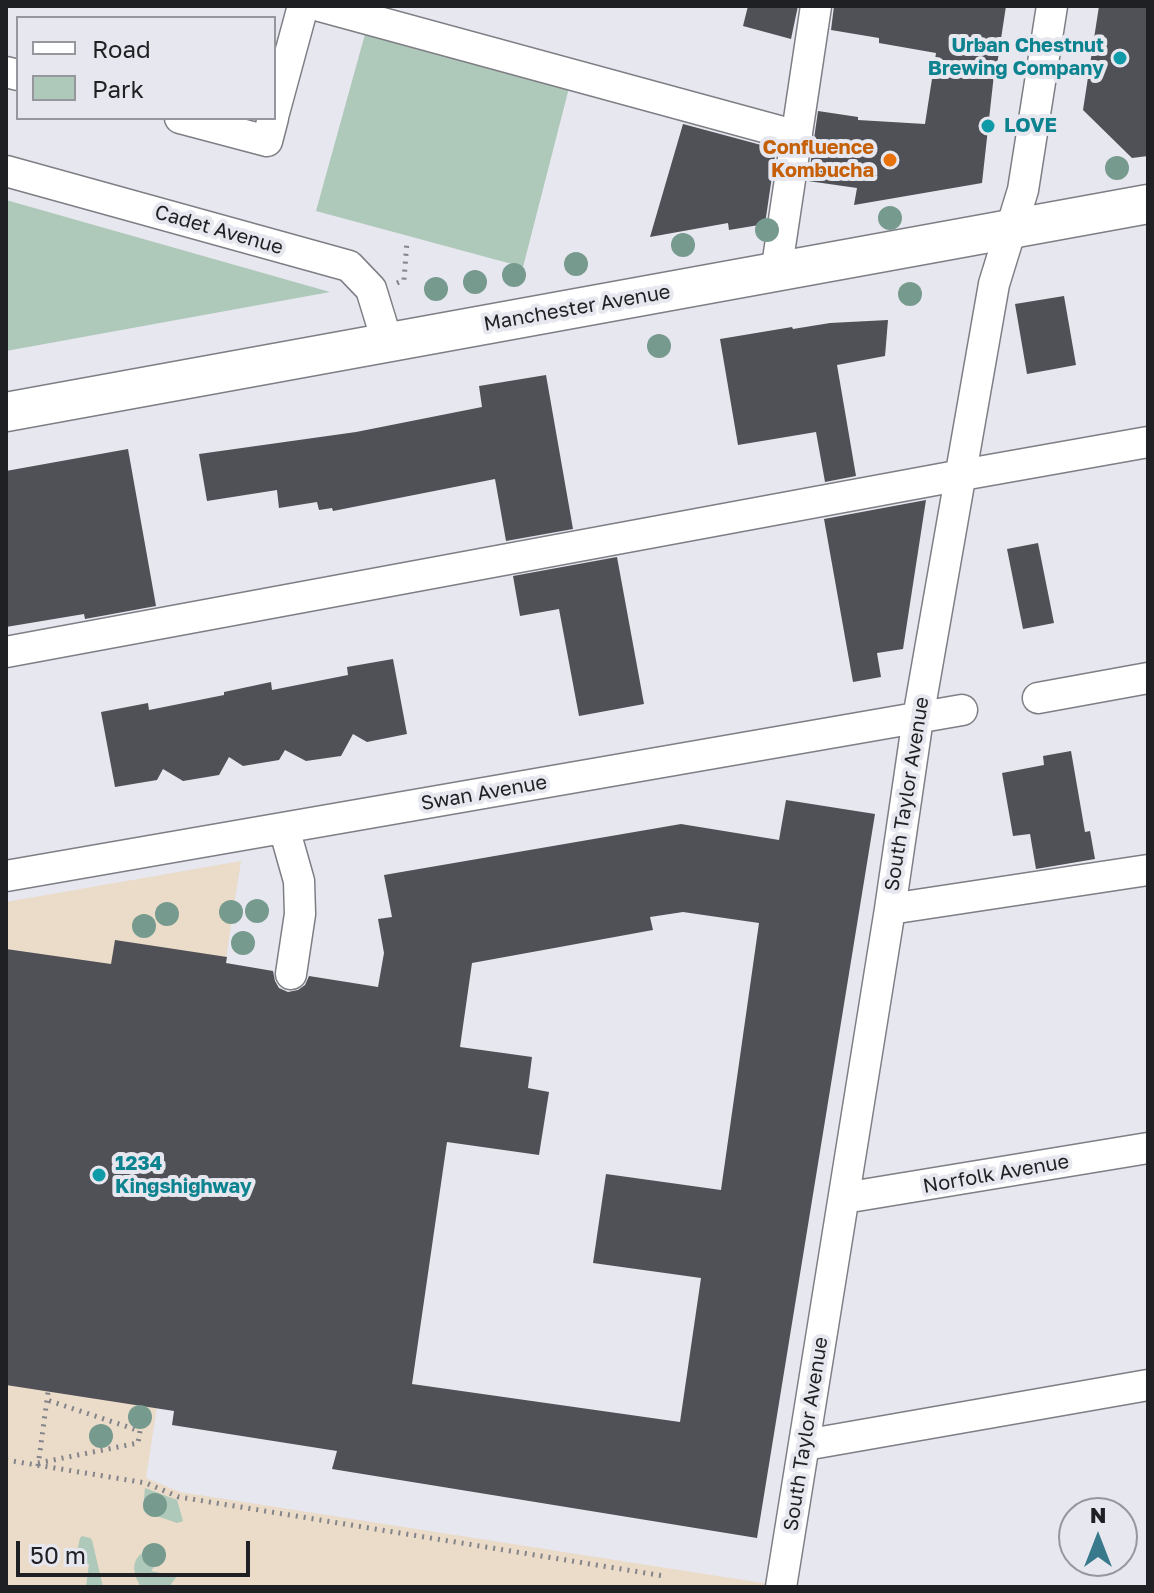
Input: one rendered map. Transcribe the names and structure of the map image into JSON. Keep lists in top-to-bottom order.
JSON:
{
  "streets": {
    "main road": ["Manchester Avenue"],
    "street": [
      "Cadet Avenue",
      "Swan Avenue",
      "South Taylor Avenue",
      "Norfolk Avenue"
    ]
  },
  "crossings": [
    ["Cadet Avenue", "Manchester Avenue"],
    ["Manchester Avenue", "South Taylor Avenue"],
    ["Swan Avenue", "South Taylor Avenue"],
    ["South Taylor Avenue", "Norfolk Avenue"]
  ],
  "places": [
    "Urban Chestnut Brewing Company",
    "LOVE",
    "Confluence Kombucha",
    "1234 Kingshighway"
  ],
  "legend": ["Road", "Park"],
  "scale_bar": "50 m",
  "north": "top"
}
